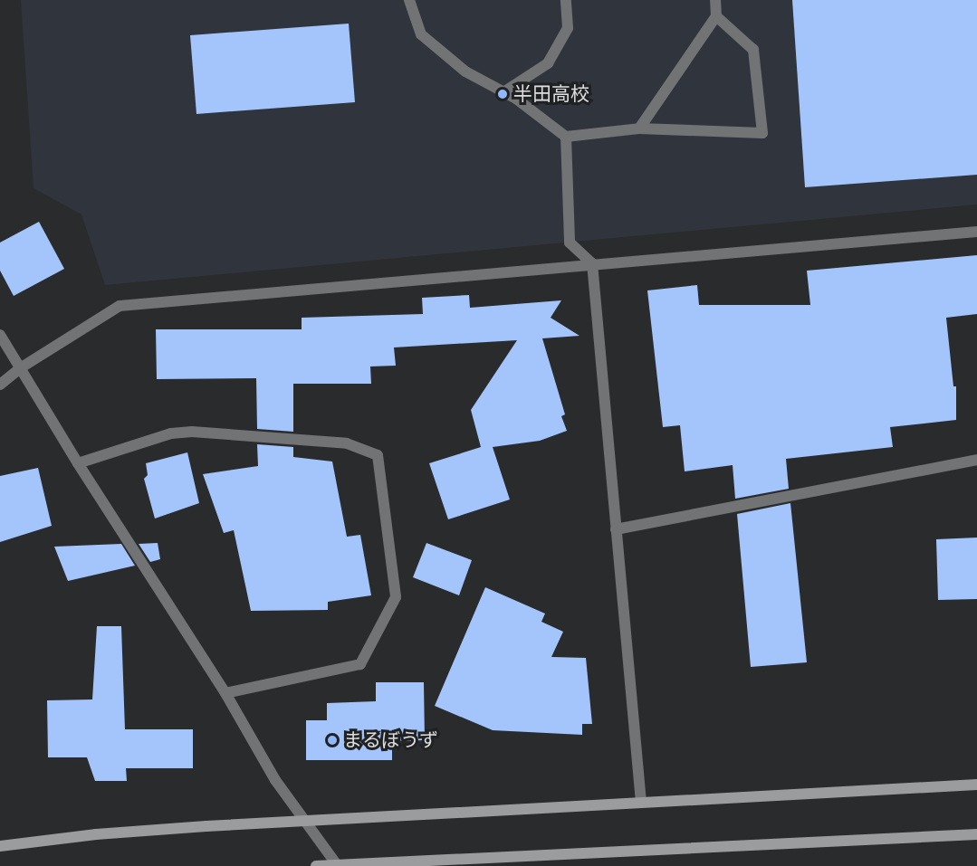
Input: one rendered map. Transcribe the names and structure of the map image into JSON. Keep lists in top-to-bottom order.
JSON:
{
  "places": ["半田高校", "まるぼうず"]
}
